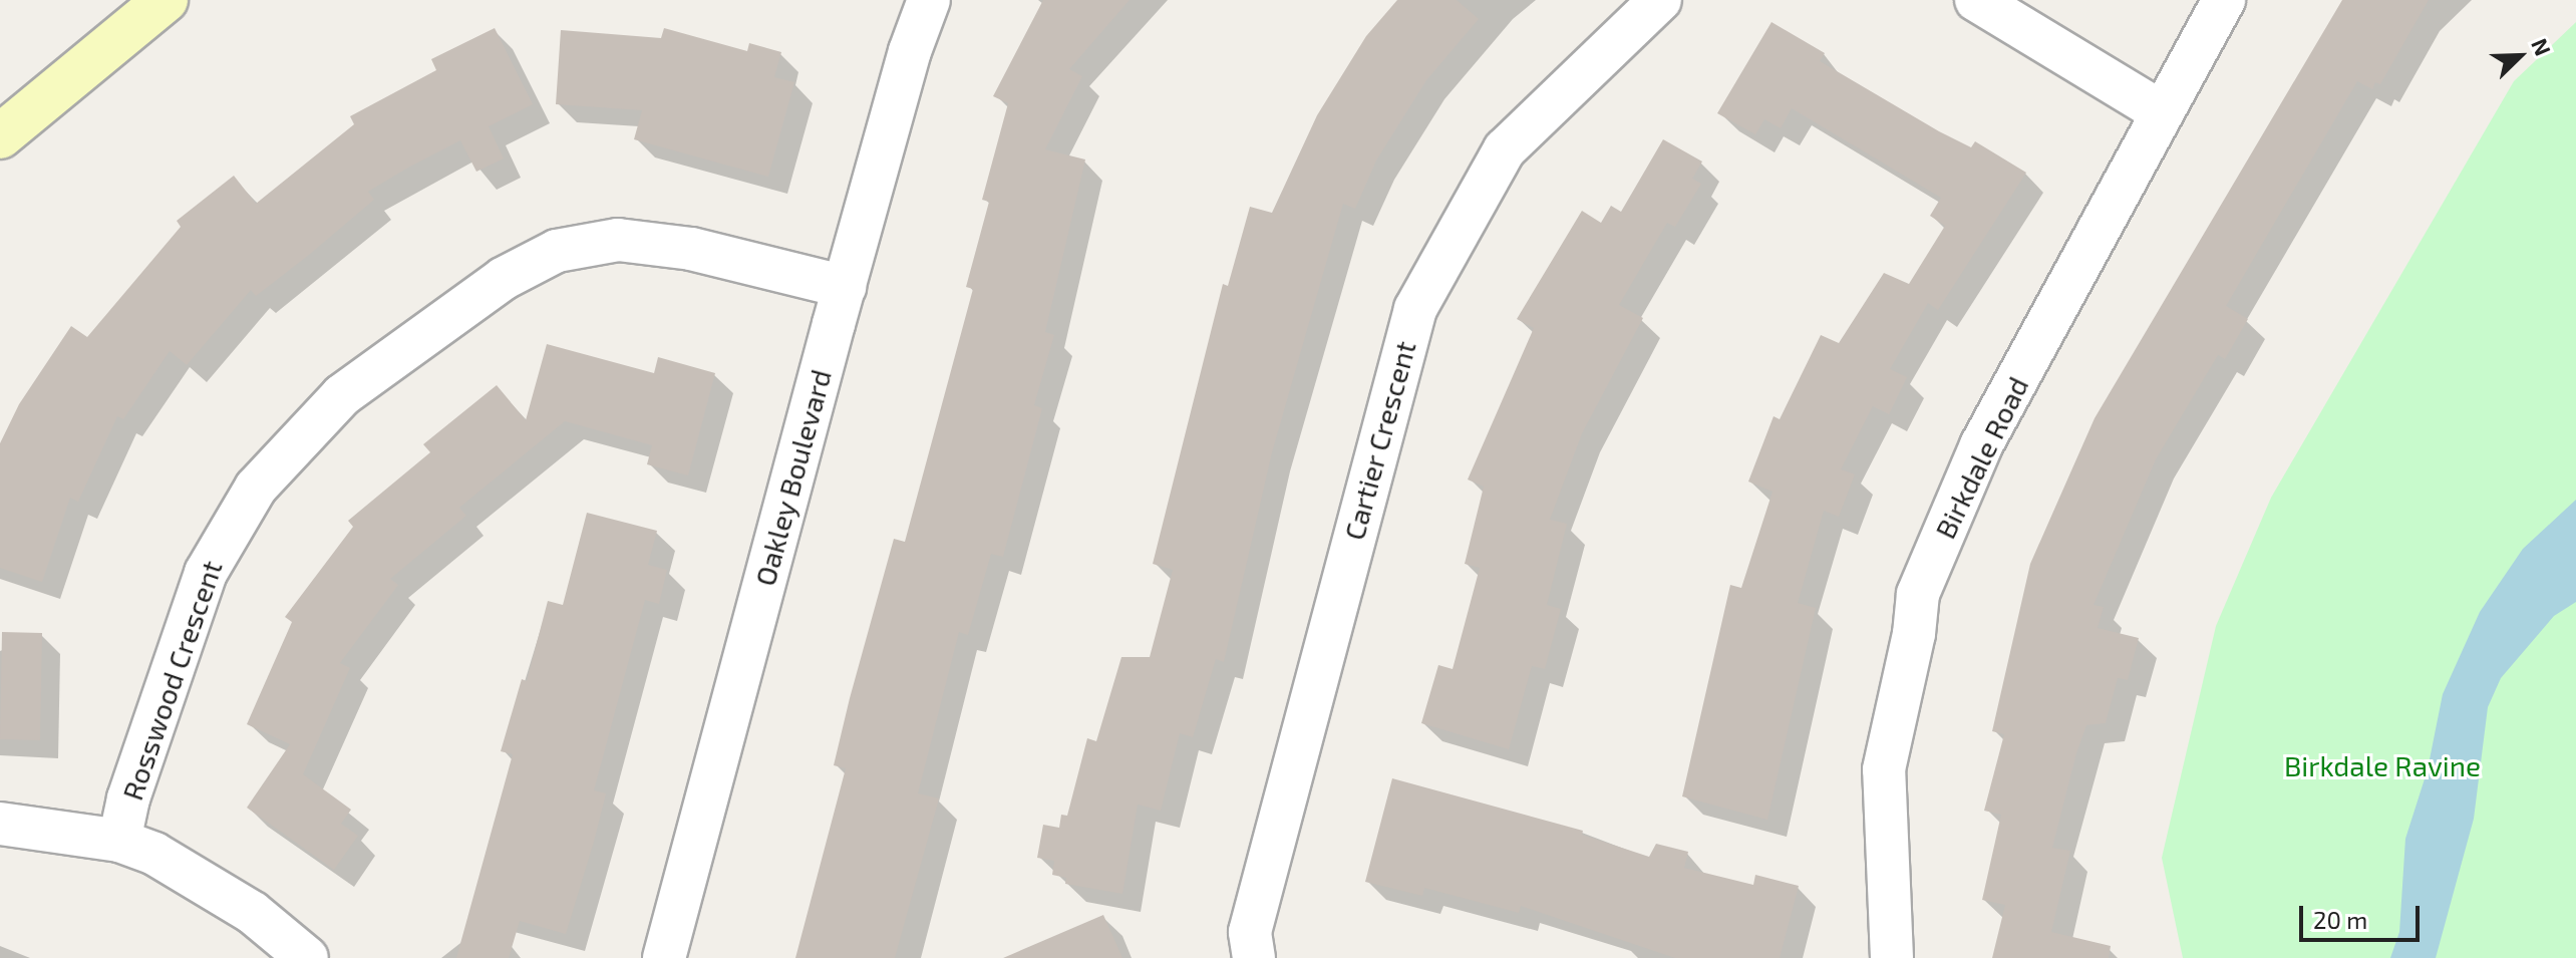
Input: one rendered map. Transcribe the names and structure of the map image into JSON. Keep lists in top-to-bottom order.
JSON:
{
  "streets": {
    "street": [
      "Cartier Crescent",
      "Birkdale Road",
      "Oakley Boulevard",
      "Rosswood Crescent"
    ]
  },
  "crossings": [
    ["Oakley Boulevard", "Rosswood Crescent"]
  ],
  "parks": ["Birkdale Ravine"],
  "scale_bar": "20 m",
  "north": "top right"
}
